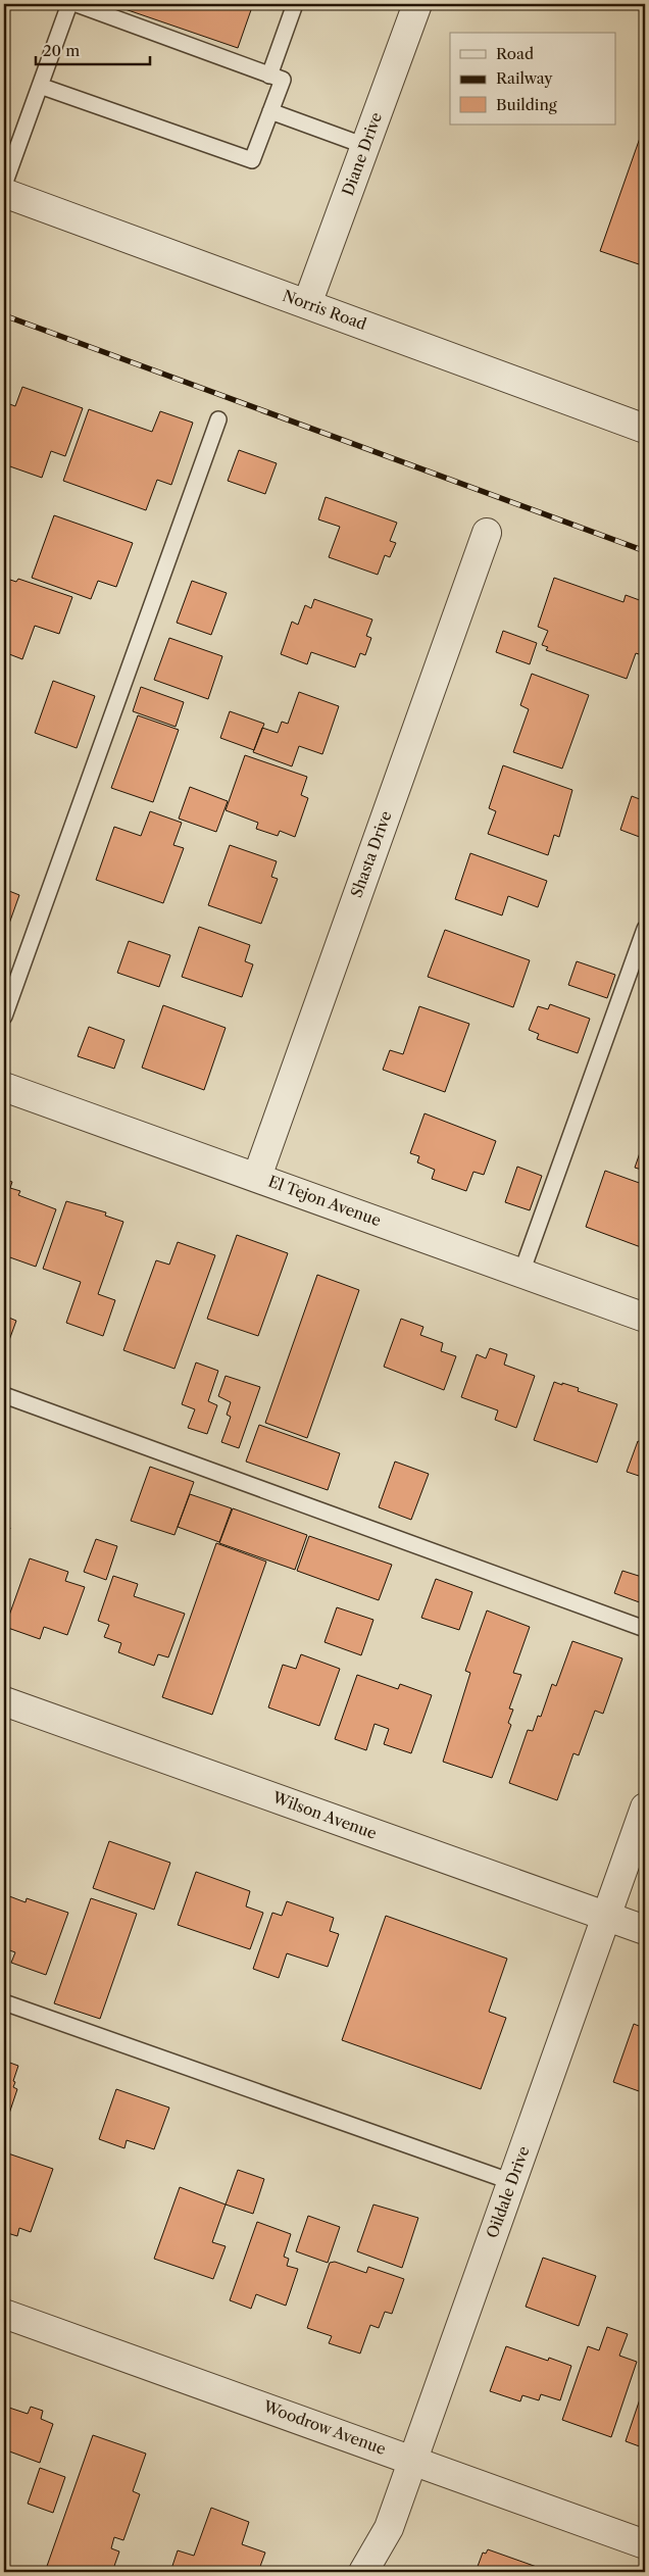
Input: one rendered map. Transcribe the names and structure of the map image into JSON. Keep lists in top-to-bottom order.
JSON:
{
  "streets": {
    "street": [
      "Diane Drive",
      "Norris Road",
      "Shasta Drive",
      "El Tejon Avenue",
      "Wilson Avenue",
      "Oildale Drive",
      "Woodrow Avenue"
    ]
  },
  "crossings": [
    ["Diane Drive", "Norris Road"],
    ["Shasta Drive", "El Tejon Avenue"],
    ["Wilson Avenue", "Oildale Drive"],
    ["Oildale Drive", "Woodrow Avenue"]
  ],
  "legend": ["Road", "Railway", "Building"],
  "scale_bar": "20 m"
}
